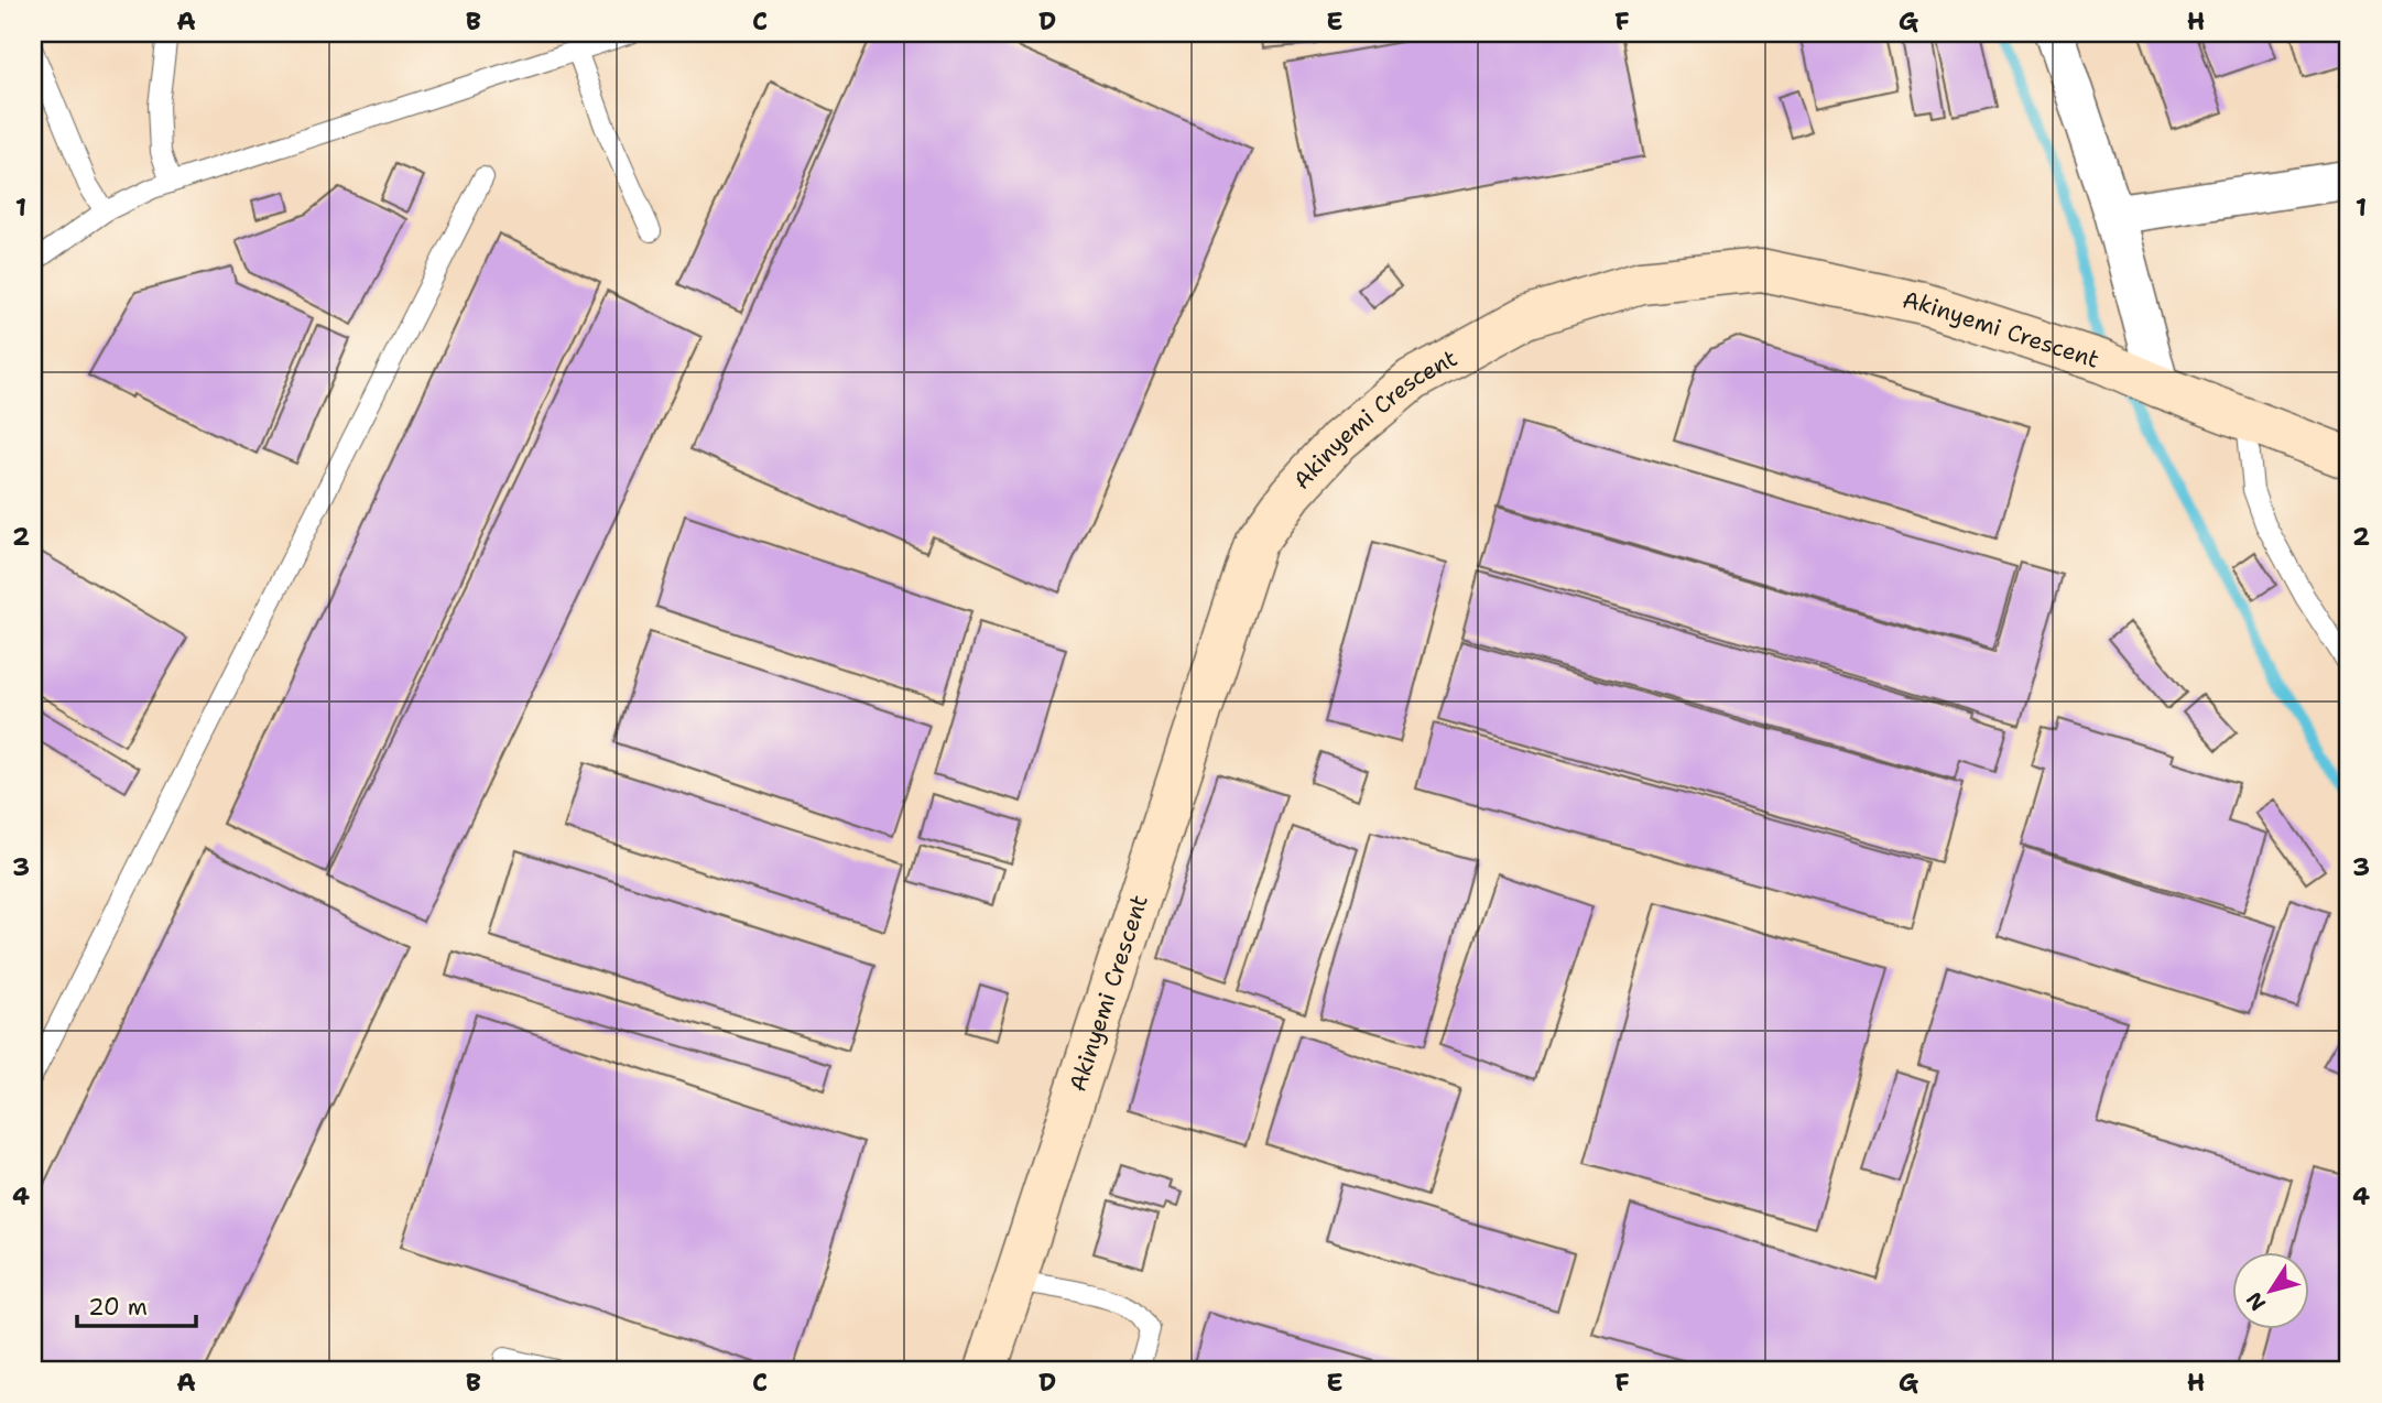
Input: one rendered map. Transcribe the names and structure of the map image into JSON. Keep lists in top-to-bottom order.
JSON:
{
  "streets": {
    "street": ["Akinyemi Crescent"]
  },
  "scale_bar": "20 m",
  "north": "bottom left",
  "grid": {
    "columns": [
      "A",
      "B",
      "C",
      "D",
      "E",
      "F",
      "G",
      "H"
    ],
    "rows": [
      "1",
      "2",
      "3",
      "4"
    ]
  }
}
